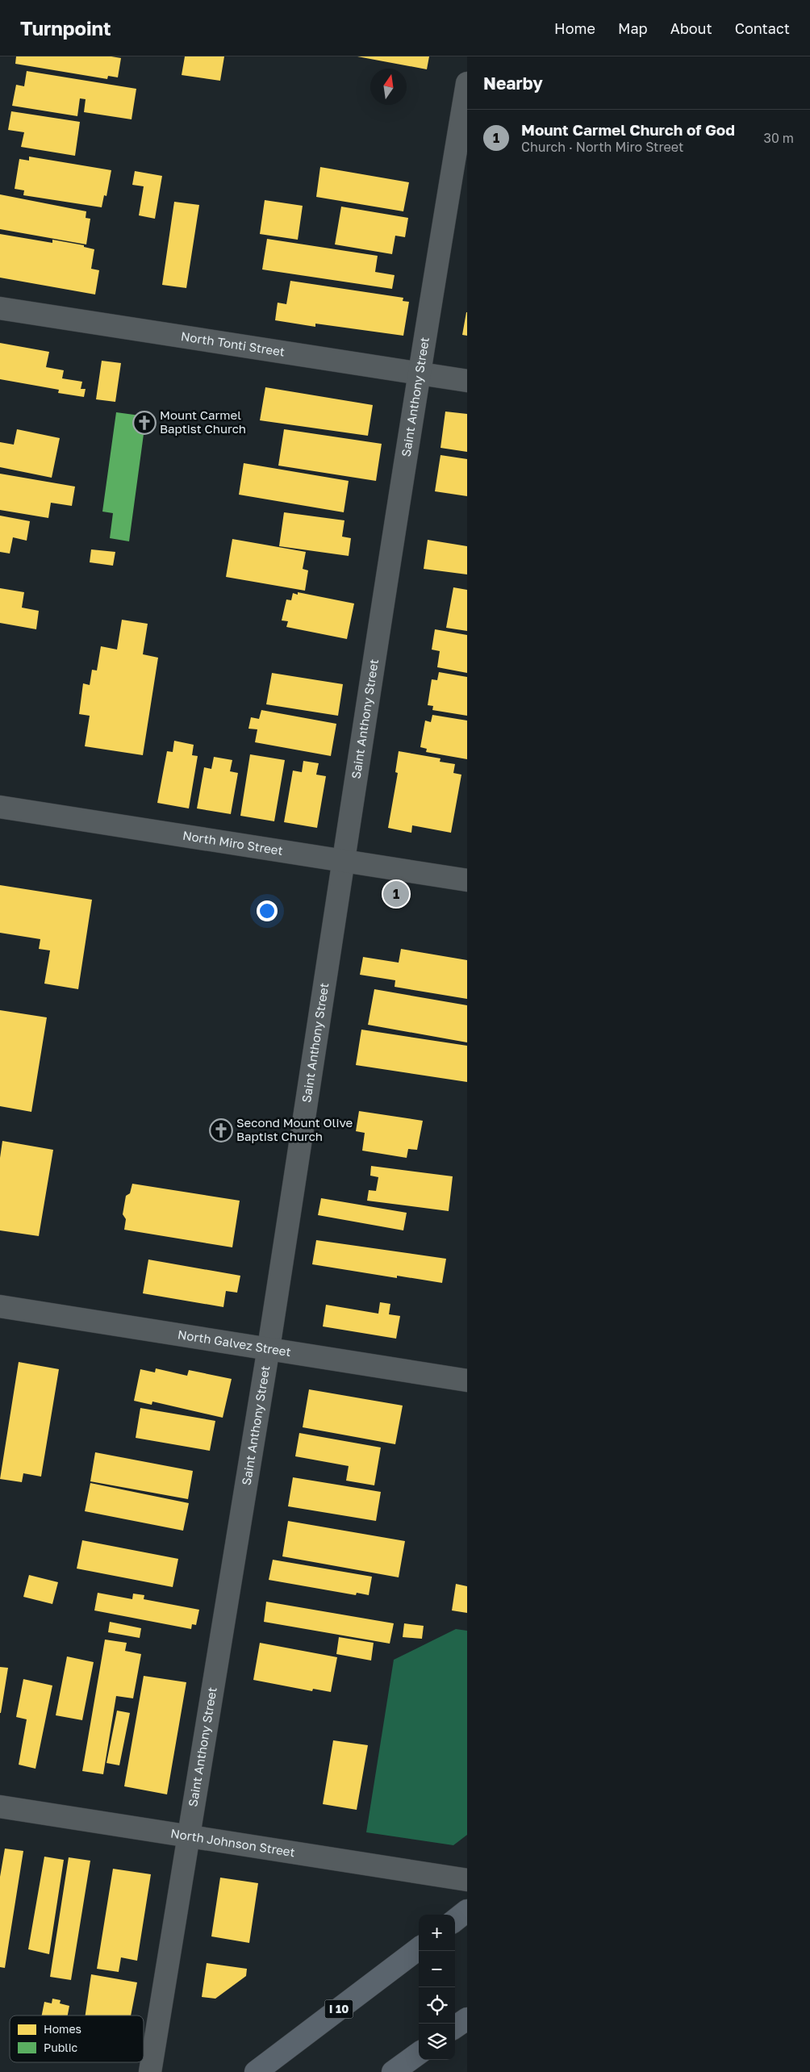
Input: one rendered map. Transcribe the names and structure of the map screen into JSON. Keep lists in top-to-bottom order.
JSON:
{
  "streets": {
    "highway": ["I 10"],
    "street": [
      "North Tonti Street",
      "Saint Anthony Street",
      "North Miro Street",
      "North Galvez Street",
      "North Johnson Street"
    ]
  },
  "crossings": [
    ["North Tonti Street", "Saint Anthony Street"],
    ["Saint Anthony Street", "North Miro Street"],
    ["Saint Anthony Street", "North Galvez Street"],
    ["Saint Anthony Street", "North Johnson Street"]
  ],
  "places": {
    "church": ["Mount Carmel Baptist Church", "Second Mount Olive Baptist Church"]
  },
  "legend": ["Homes", "Public"],
  "north": "top",
  "page": {
    "header": "Turnpoint",
    "nav": [
      "Home",
      "Map",
      "About",
      "Contact"
    ],
    "heading": "Nearby",
    "list": [
      {
        "mark": "1",
        "name": "Mount Carmel Church of God",
        "note": "Church · North Miro Street",
        "value": "30 m"
      }
    ],
    "pins": "1",
    "map_buttons": ["+", "−"]
  }
}
